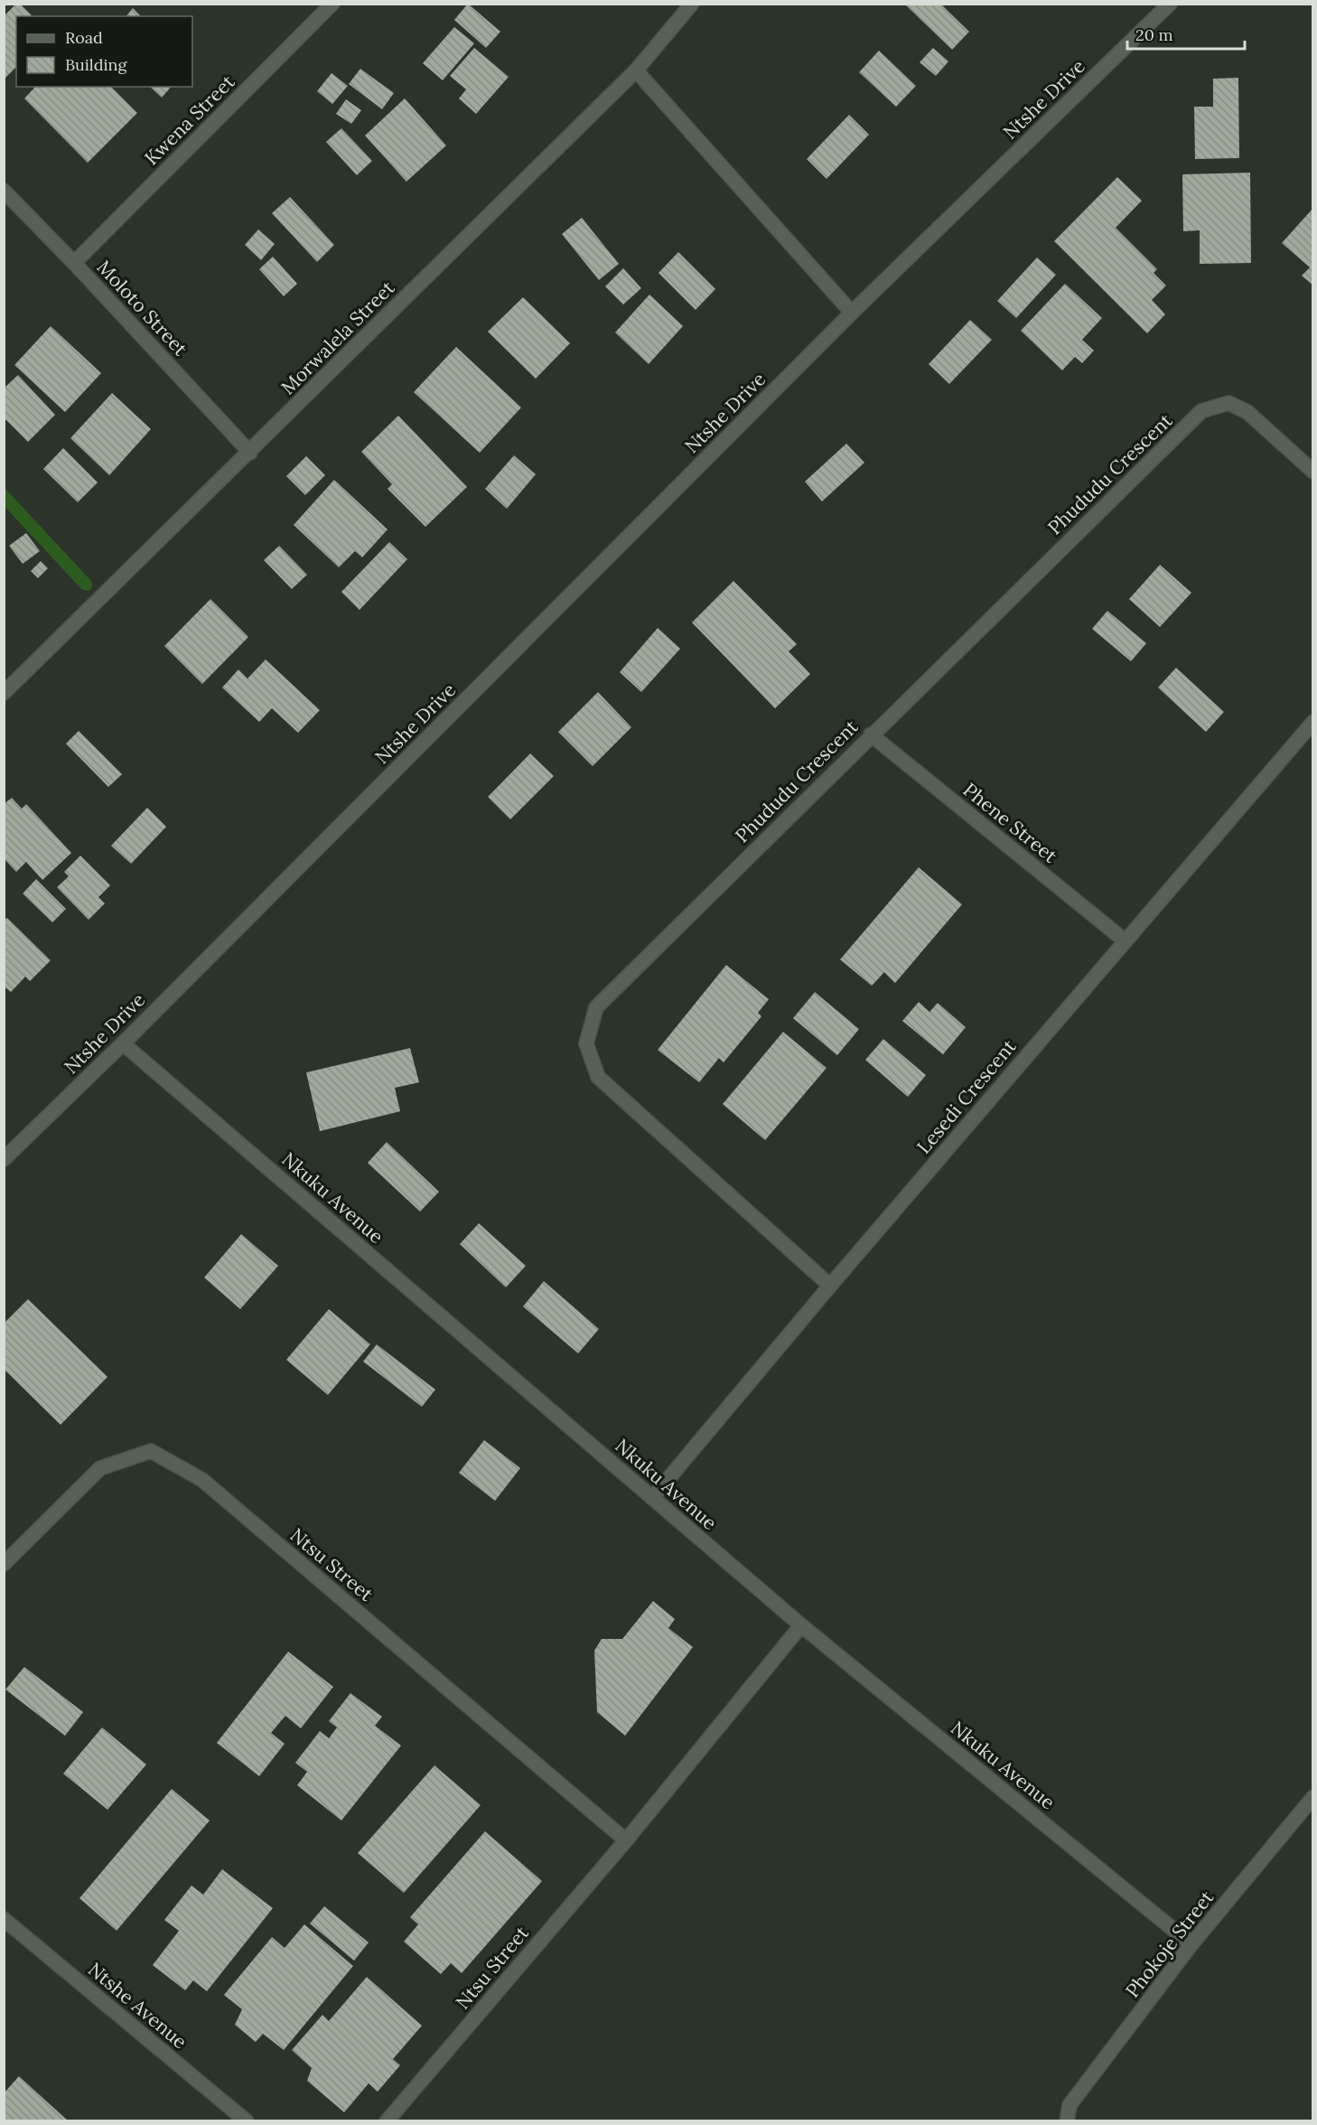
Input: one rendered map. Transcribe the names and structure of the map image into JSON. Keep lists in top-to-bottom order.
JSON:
{
  "streets": {
    "street": [
      "Ntshe Drive",
      "Kwena Street",
      "Moloto Street",
      "Morwalela Street",
      "Phududu Crescent",
      "Phene Street",
      "Lesedi Crescent",
      "Nkuku Avenue",
      "Ntsu Street",
      "Phokoje Street",
      "Ntshe Avenue"
    ]
  },
  "crossings": [
    ["Ntshe Drive", "Nkuku Avenue"],
    ["Kwena Street", "Moloto Street"],
    ["Moloto Street", "Morwalela Street"],
    ["Phududu Crescent", "Phene Street"],
    ["Phududu Crescent", "Lesedi Crescent"],
    ["Phene Street", "Lesedi Crescent"],
    ["Lesedi Crescent", "Nkuku Avenue"],
    ["Nkuku Avenue", "Ntsu Street"],
    ["Nkuku Avenue", "Phokoje Street"]
  ],
  "legend": ["Road", "Building"],
  "scale_bar": "20 m"
}
